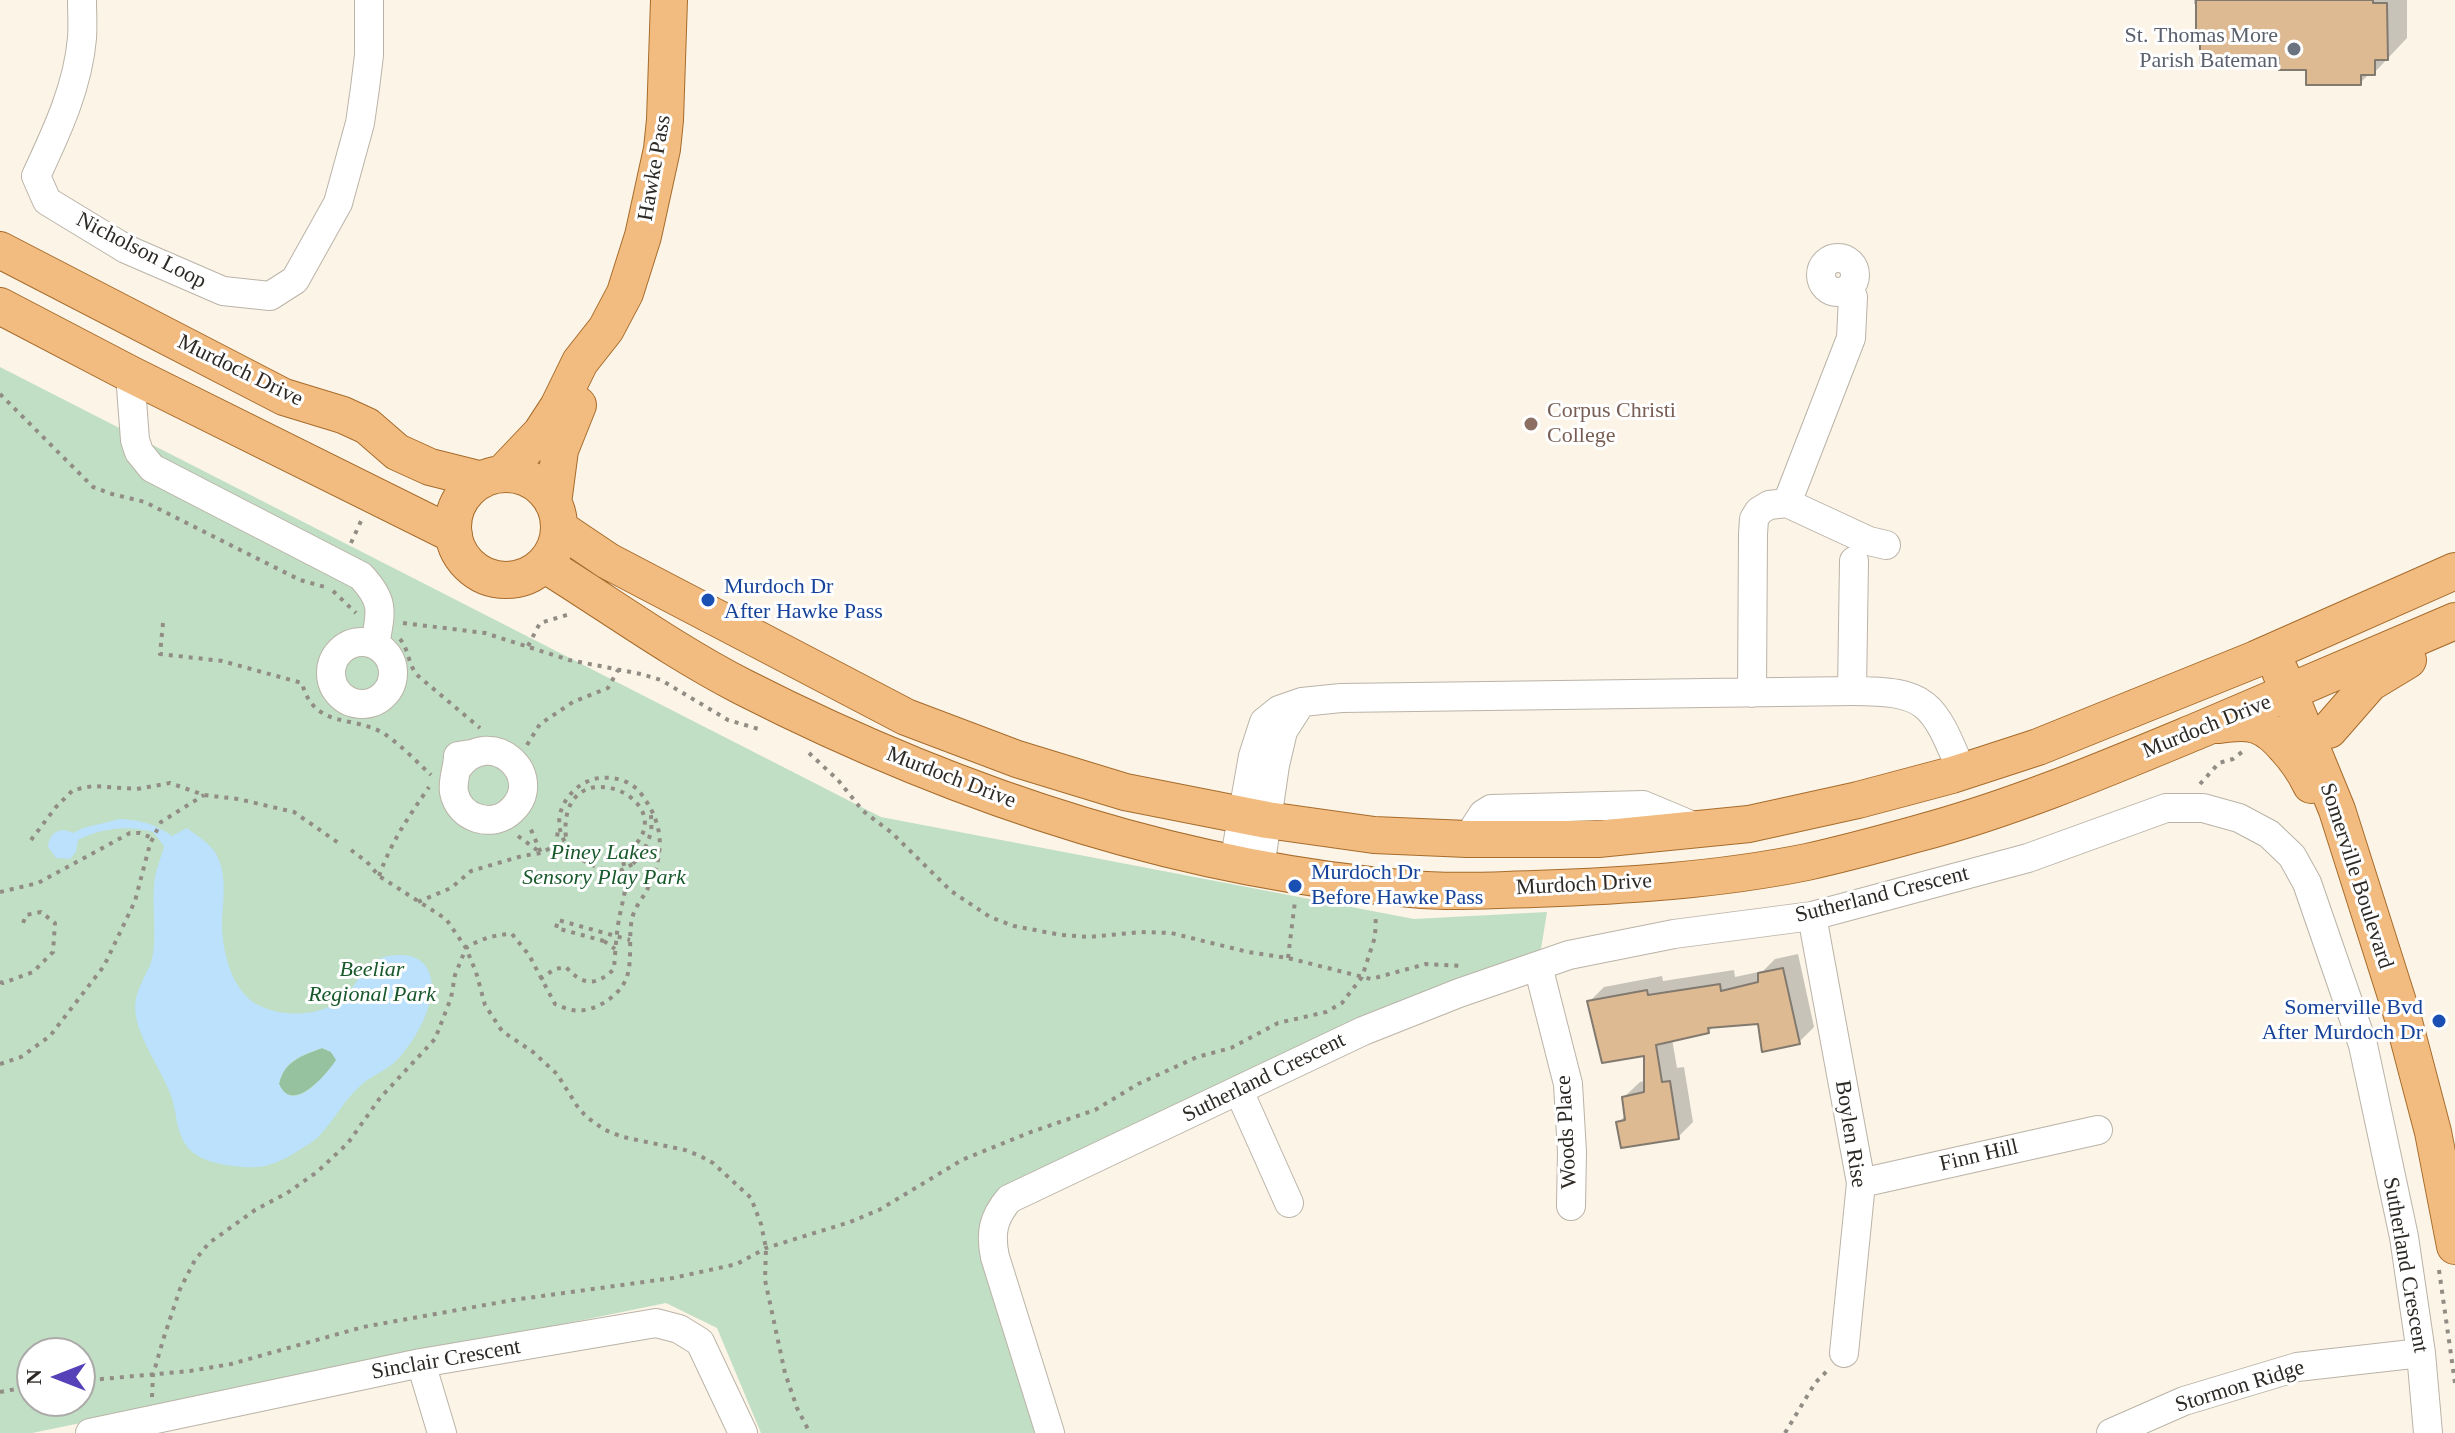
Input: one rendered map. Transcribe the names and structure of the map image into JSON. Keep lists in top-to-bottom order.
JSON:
{
  "streets": {
    "main road": ["Hawke Pass", "Murdoch Drive", "Somerville Boulevard"],
    "street": [
      "Nicholson Loop",
      "Sutherland Crescent",
      "Woods Place",
      "Boylen Rise",
      "Finn Hill",
      "Sinclair Crescent",
      "Stormon Ridge"
    ]
  },
  "crossings": [
    ["Hawke Pass", "Murdoch Drive"],
    ["Murdoch Drive", "Somerville Boulevard"],
    ["Sutherland Crescent", "Woods Place"],
    ["Sutherland Crescent", "Boylen Rise"],
    ["Sutherland Crescent", "Stormon Ridge"],
    ["Boylen Rise", "Finn Hill"]
  ],
  "parks": ["Piney Lakes Sensory Play Park", "Beeliar Regional Park"],
  "places": [
    "St. Thomas More Parish Bateman",
    "Corpus Christi College",
    "Murdoch Dr After Hawke Pass",
    "Murdoch Dr Before Hawke Pass",
    "Somerville Bvd After Murdoch Dr"
  ],
  "north": "left"
}
